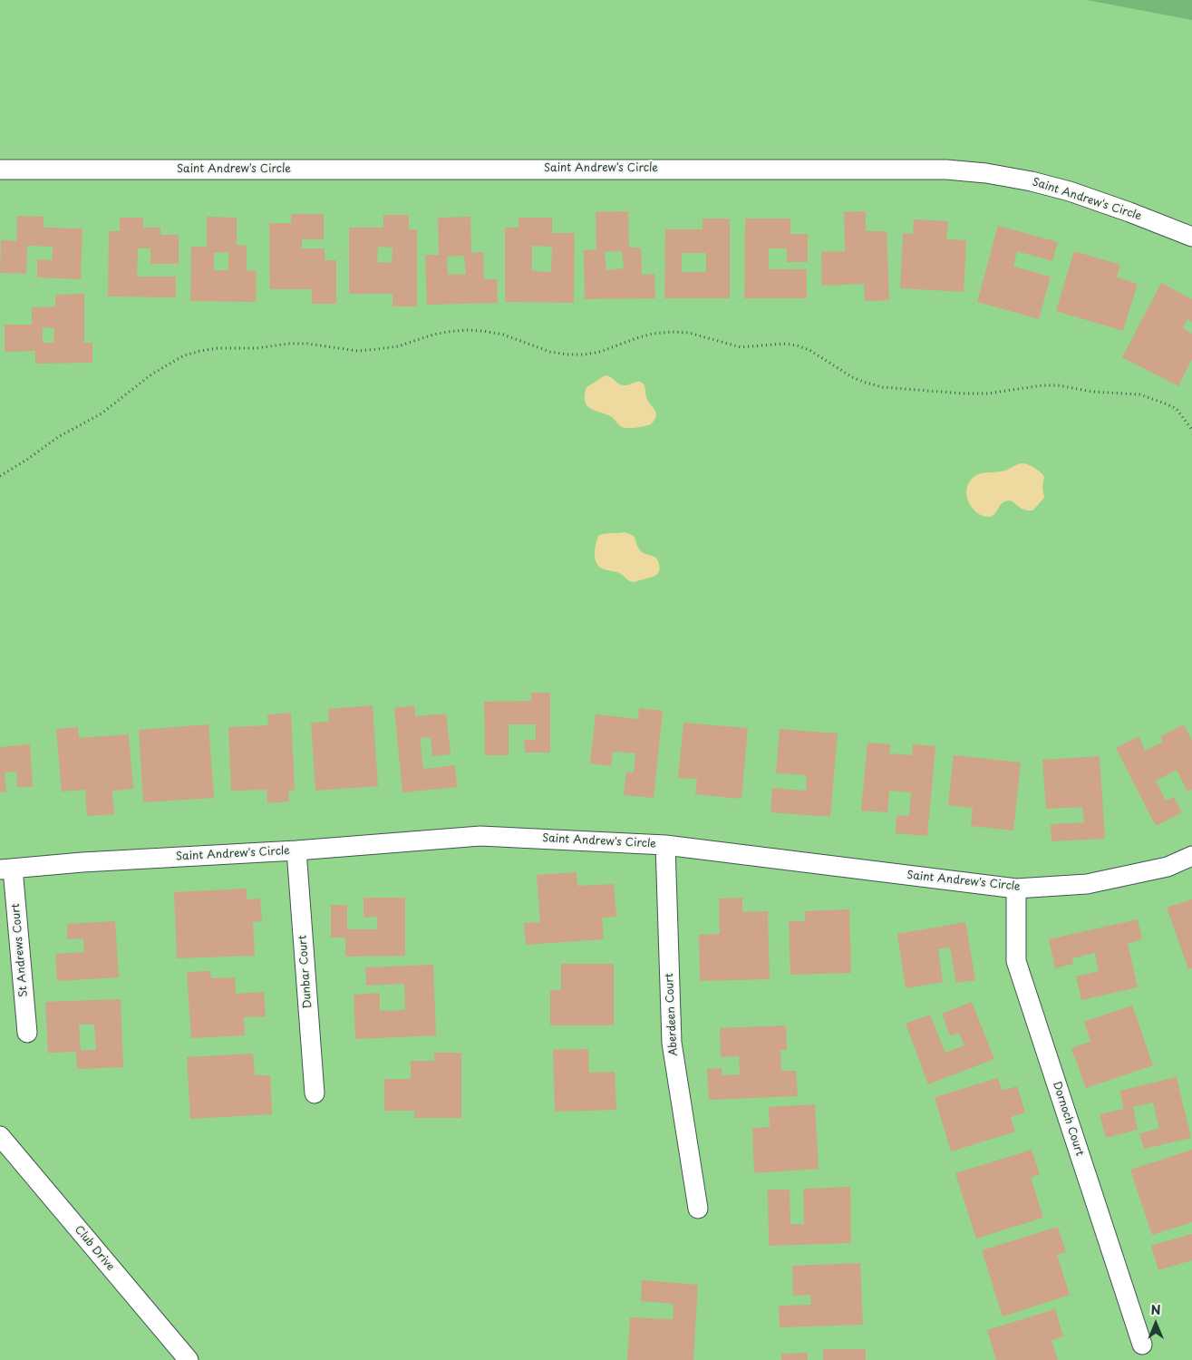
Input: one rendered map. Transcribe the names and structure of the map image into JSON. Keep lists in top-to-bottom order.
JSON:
{
  "streets": {
    "street": [
      "Saint Andrew's Circle",
      "St Andrews Court",
      "Dunbar Court",
      "Aberdeen Court",
      "Dornoch Court",
      "Club Drive"
    ]
  },
  "crossings": [
    ["Saint Andrew's Circle", "St Andrews Court"],
    ["Saint Andrew's Circle", "Dunbar Court"],
    ["Saint Andrew's Circle", "Aberdeen Court"],
    ["Saint Andrew's Circle", "Dornoch Court"]
  ],
  "north": "top"
}
